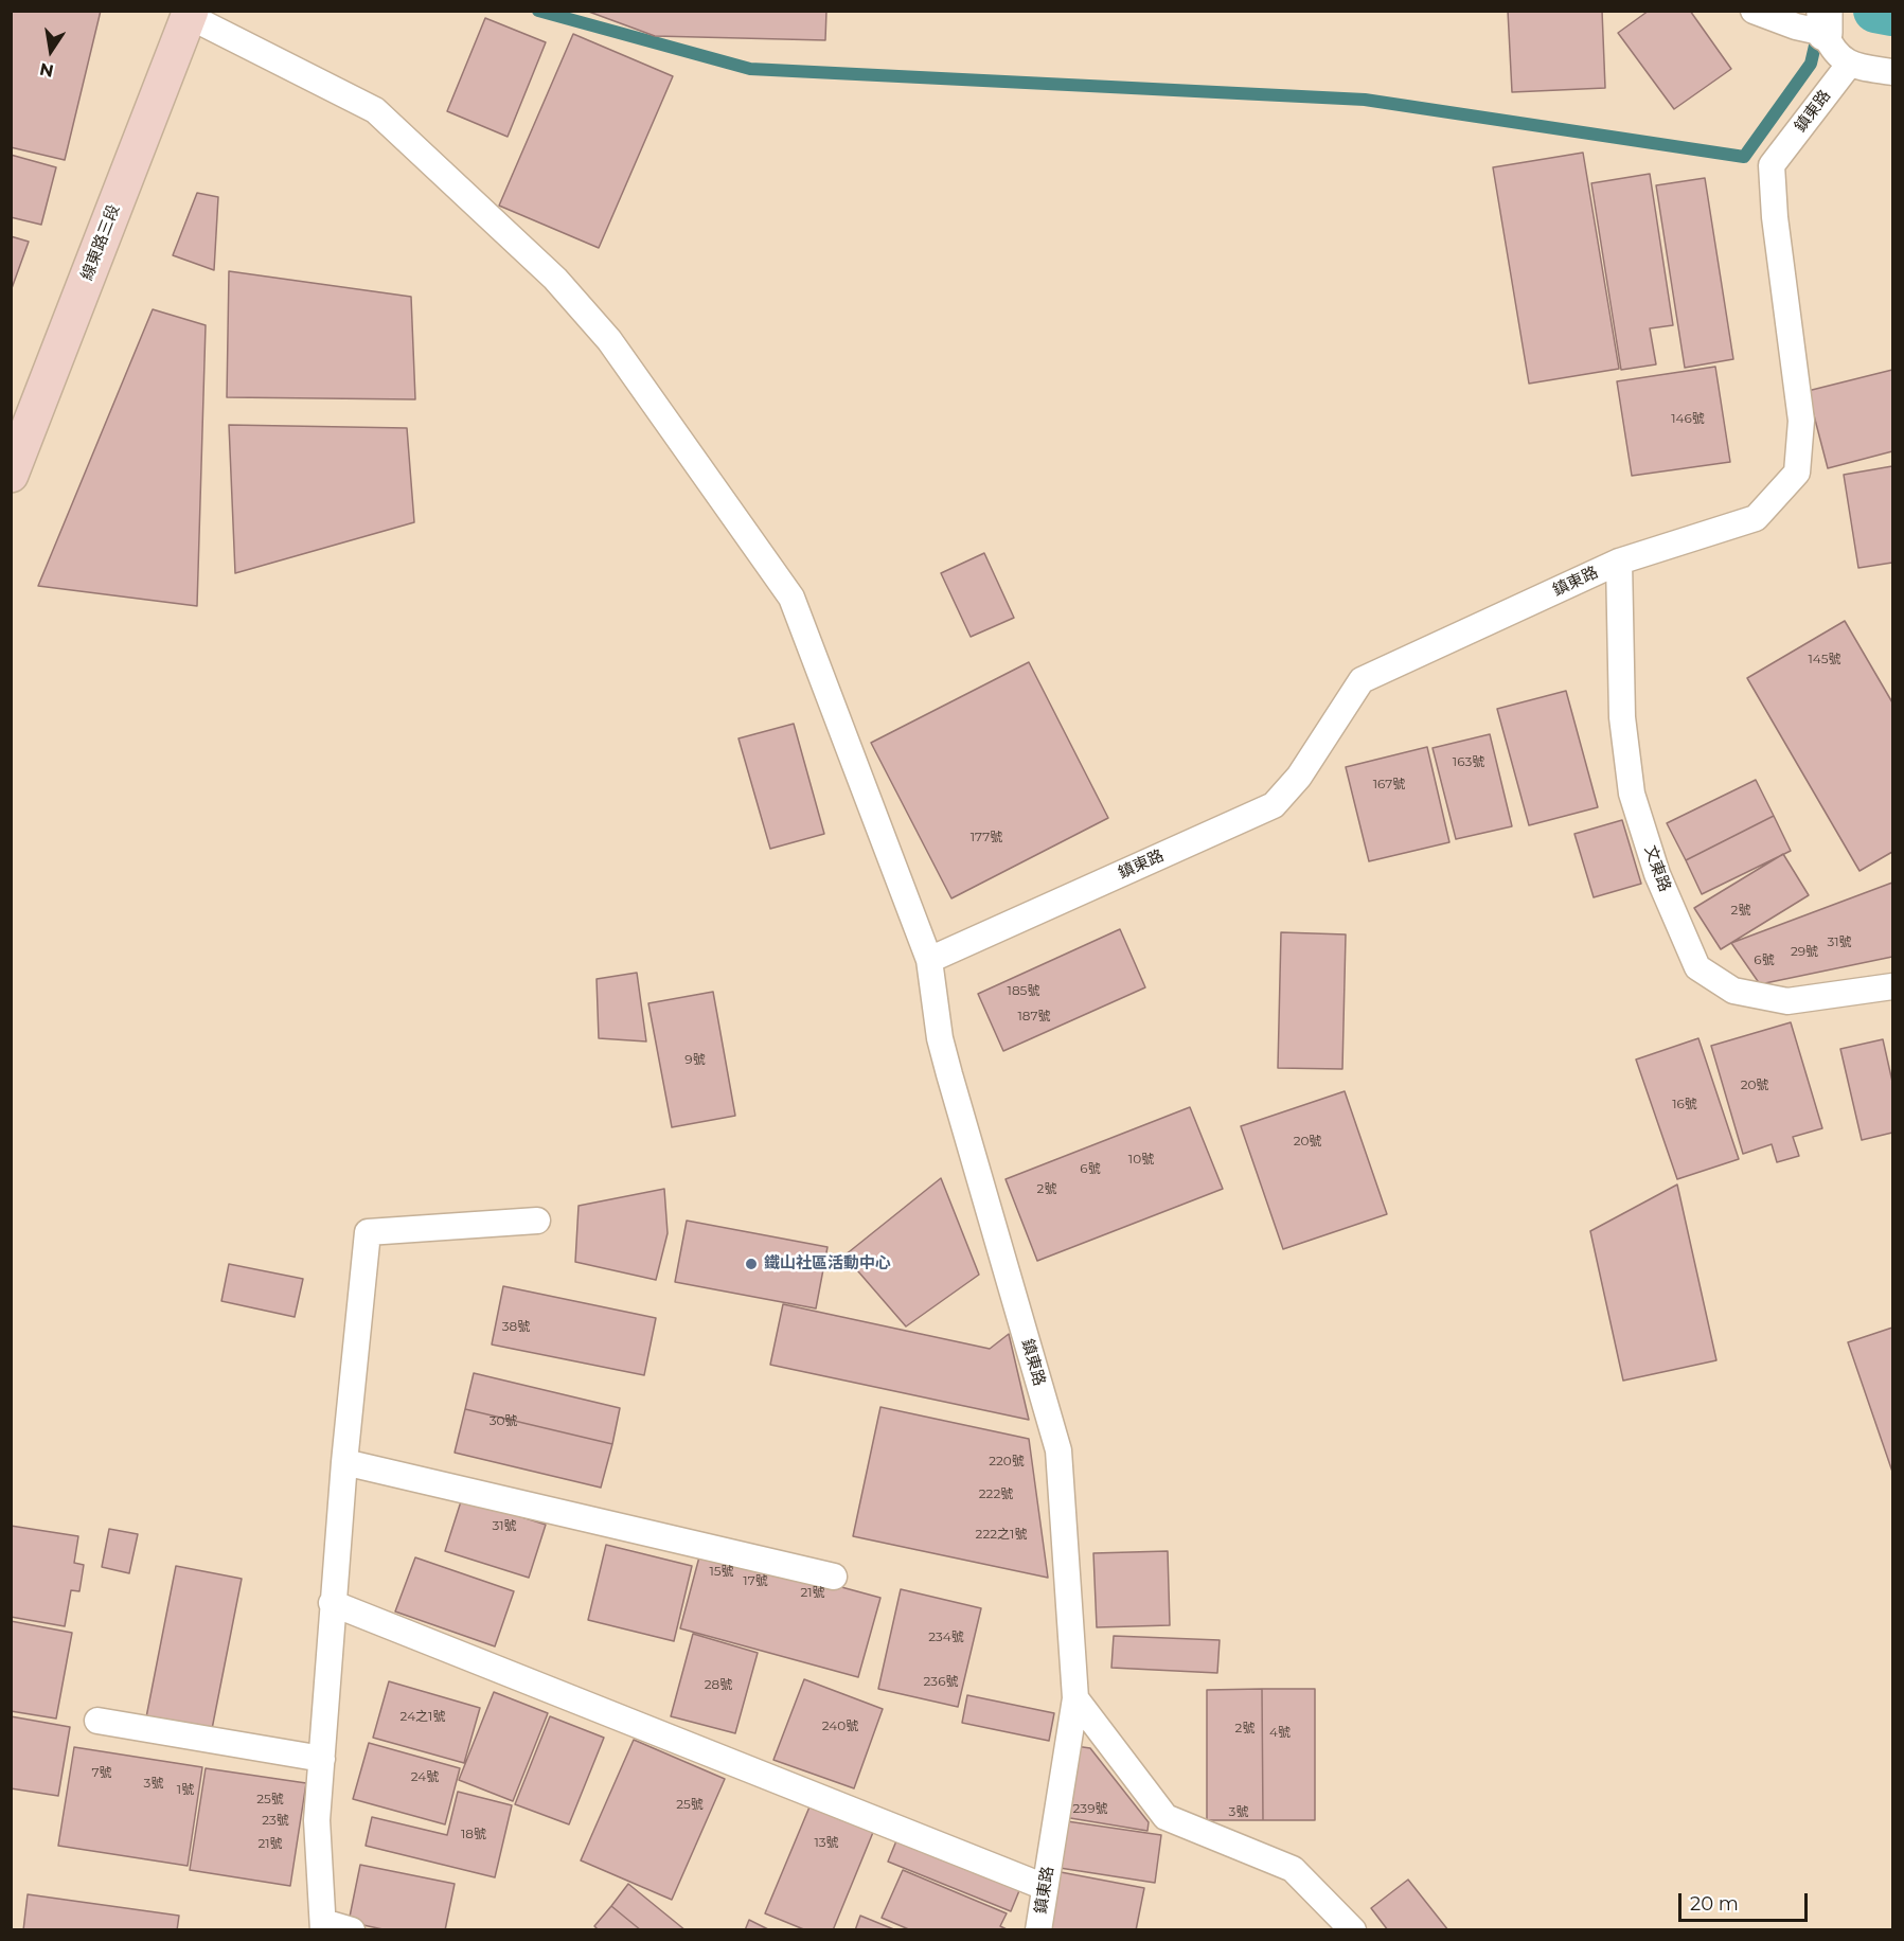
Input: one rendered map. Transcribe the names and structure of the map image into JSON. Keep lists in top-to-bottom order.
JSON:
{
  "streets": {
    "main road": ["線東路三段"],
    "lane": ["鎮東路", "文東路"]
  },
  "crossings": [
    ["鎮東路", "文東路"]
  ],
  "places": ["鐵山社區活動中心"],
  "house_numbers": [
    "146號",
    "145號",
    "163號",
    "167號",
    "177號",
    "2號",
    "31號",
    "29號",
    "6號",
    "185號",
    "187號",
    "9號",
    "20號",
    "16號",
    "20號",
    "10號",
    "6號",
    "2號",
    "38號",
    "30號",
    "220號",
    "222號",
    "31號",
    "222之1號",
    "15號",
    "17號",
    "21號",
    "234號",
    "236號",
    "28號",
    "24之1號",
    "240號",
    "2號",
    "4號",
    "7號",
    "24號",
    "3號",
    "1號",
    "25號",
    "25號",
    "239號",
    "3號",
    "23號",
    "18號",
    "13號",
    "21號"
  ],
  "scale_bar": "20 m",
  "north": "bottom"
}
